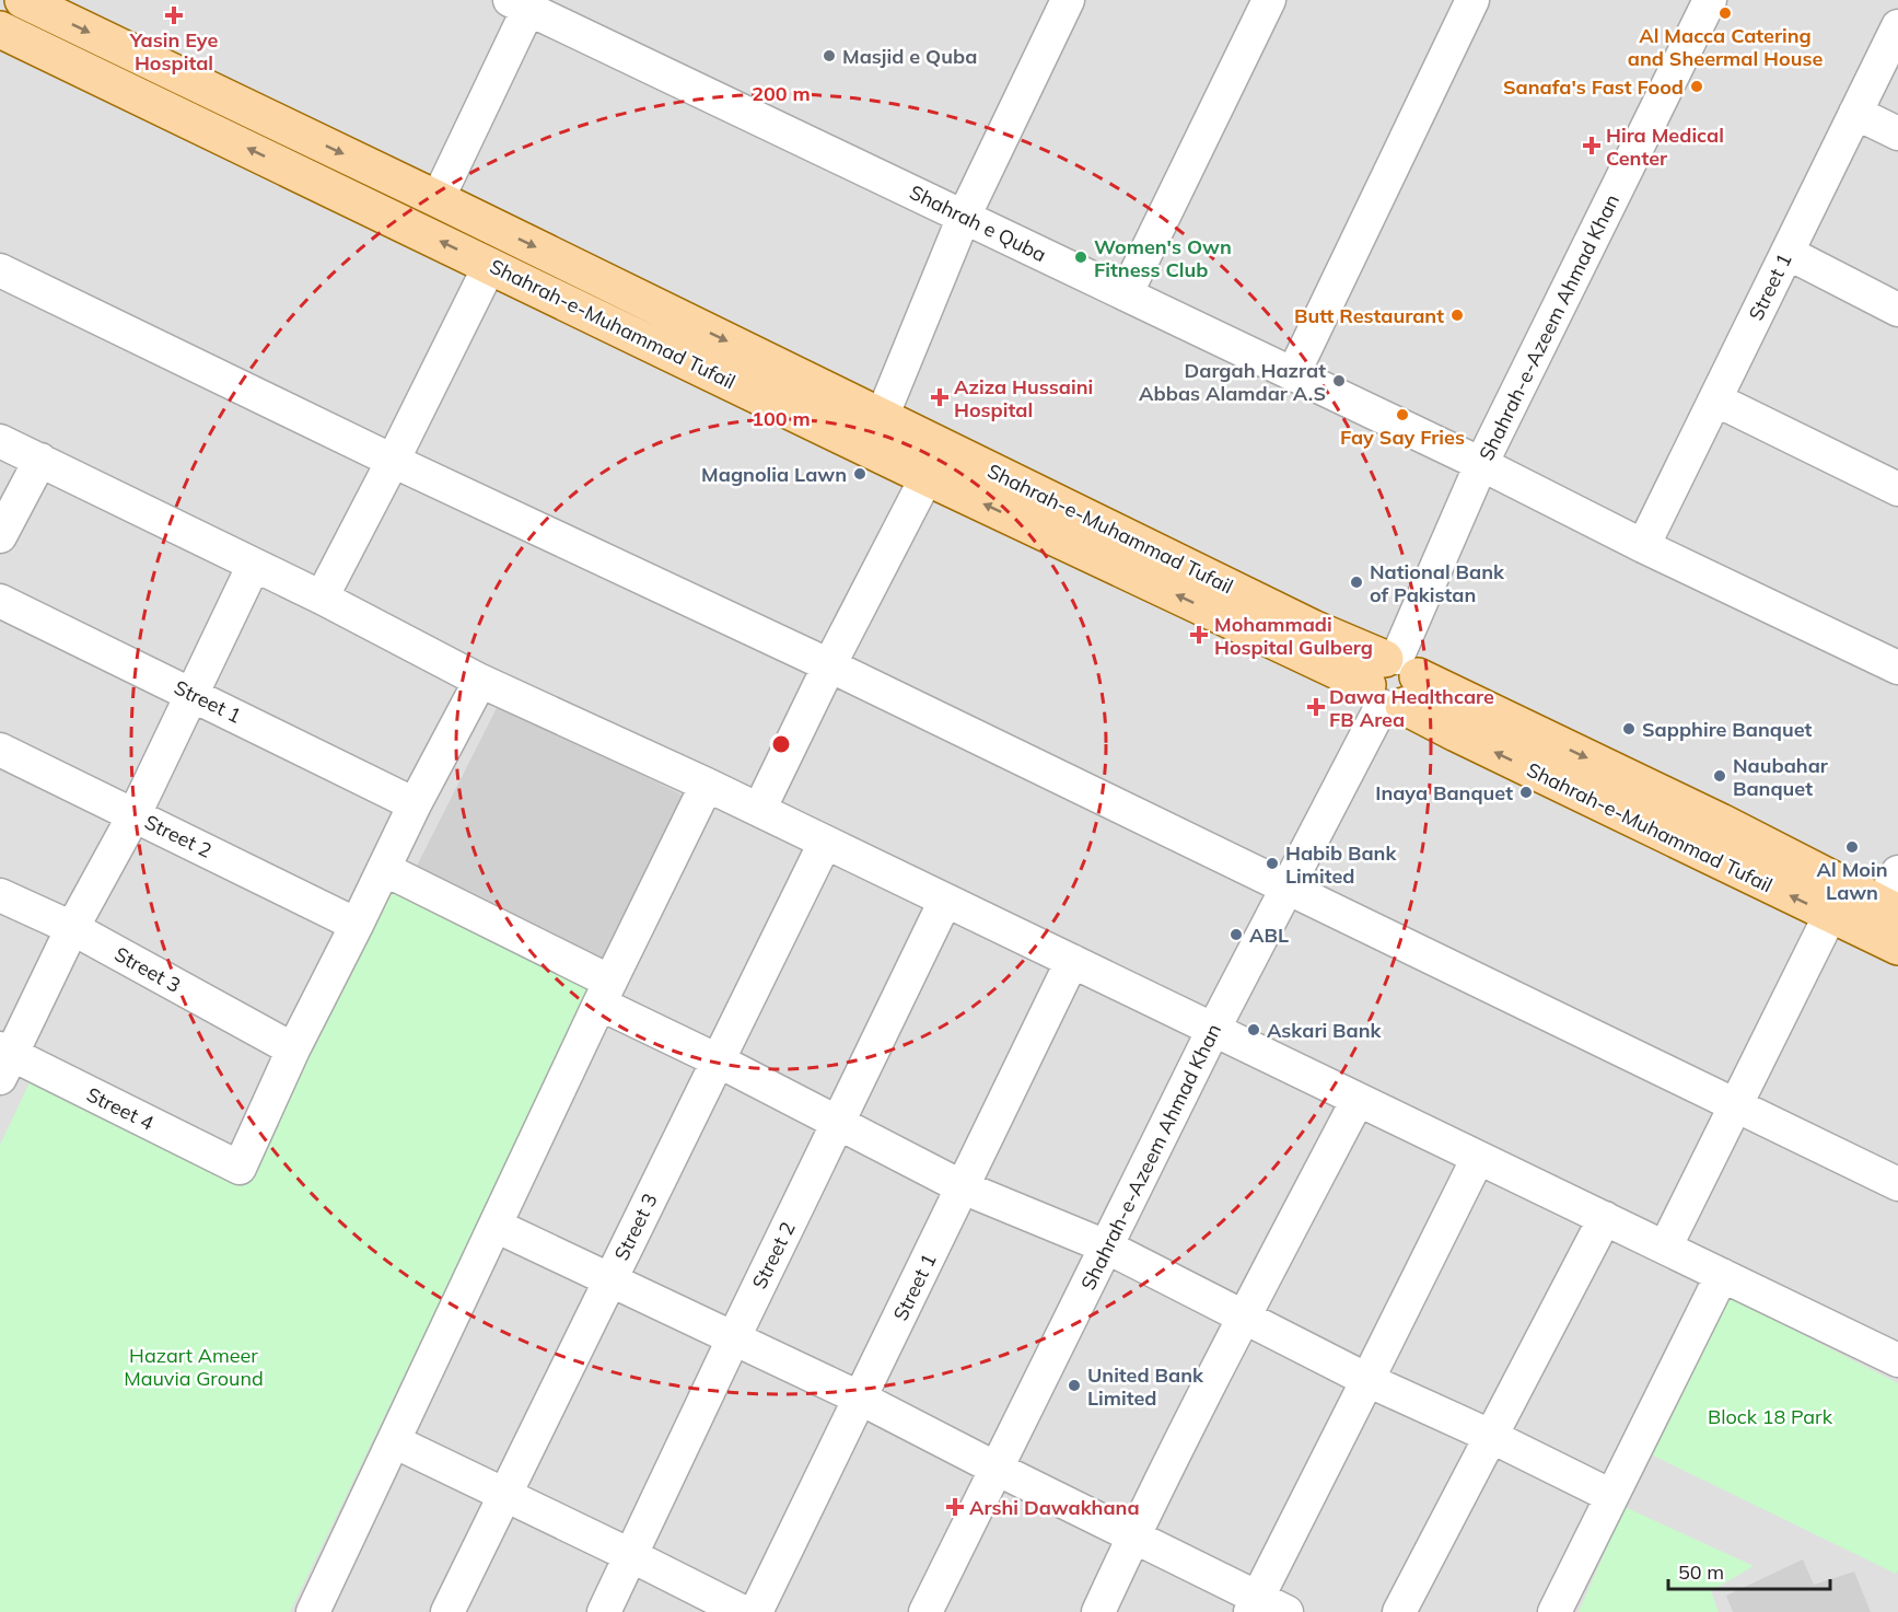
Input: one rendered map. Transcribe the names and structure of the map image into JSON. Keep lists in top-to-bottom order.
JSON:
{
  "streets": {
    "main road": ["Shahrah-e-Muhammad Tufail"],
    "street": [
      "Shahrah e Quba",
      "Street 1",
      "Shahrah-e-Azeem Ahmad Khan",
      "Street 2",
      "Street 3",
      "Street 4"
    ]
  },
  "crossings": [
    ["Shahrah e Quba", "Street 1"],
    ["Shahrah e Quba", "Shahrah-e-Azeem Ahmad Khan"],
    ["Shahrah-e-Muhammad Tufail", "Shahrah-e-Azeem Ahmad Khan"],
    ["Street 3", "Street 4"]
  ],
  "parks": ["Hazart Ameer Mauvia Ground", "Block 18 Park"],
  "places": {
    "other": [
      "Al Macca Catering and Sheermal House",
      "Masjid e Quba",
      "Sanafa's Fast Food",
      "Women's Own Fitness Club",
      "Butt Restaurant",
      "Dargah Hazrat Abbas Alamdar A.S",
      "Fay Say Fries",
      "Magnolia Lawn",
      "National Bank of Pakistan",
      "Sapphire Banquet",
      "Naubahar Banquet",
      "Inaya Banquet",
      "Al Moin Lawn",
      "Habib Bank Limited",
      "ABL",
      "Askari Bank",
      "United Bank Limited"
    ],
    "health": [
      "Yasin Eye Hospital",
      "Hira Medical Center",
      "Aziza Hussaini Hospital",
      "Mohammadi Hospital Gulberg",
      "Dawa Healthcare FB Area",
      "Arshi Dawakhana"
    ]
  },
  "scale_bar": "50 m",
  "rings": ["200 m", "100 m"]
}
